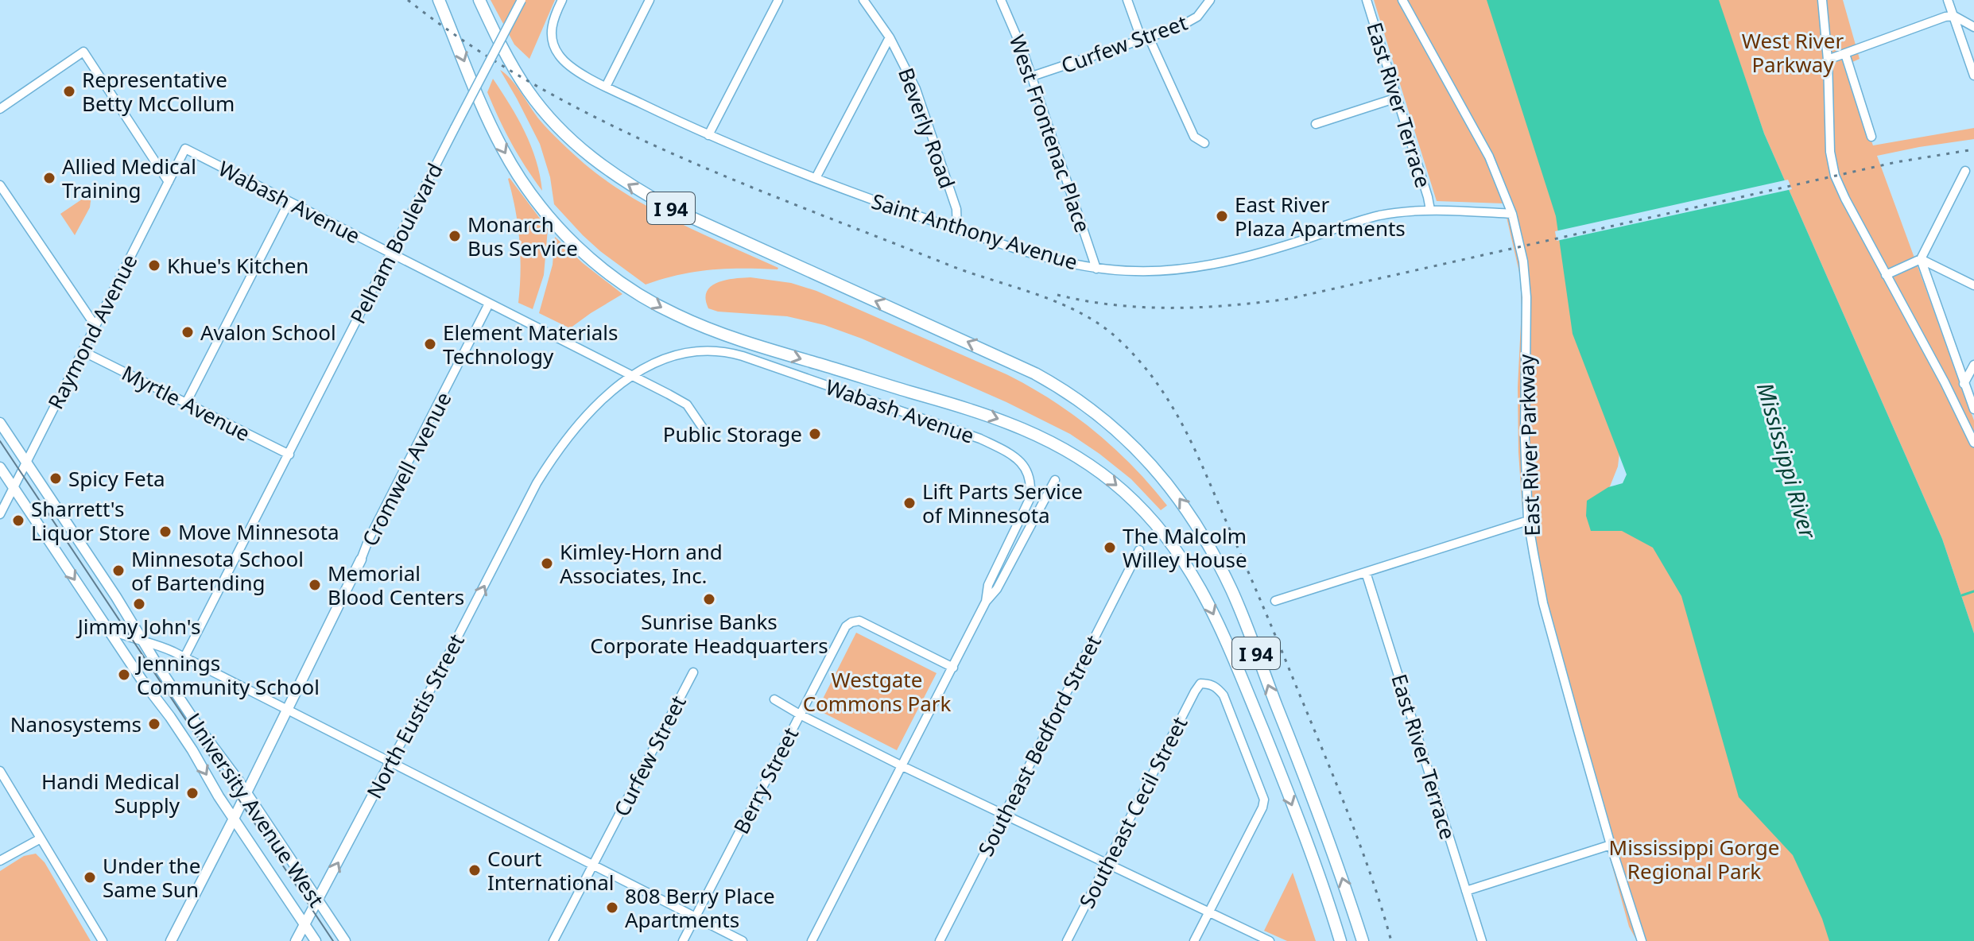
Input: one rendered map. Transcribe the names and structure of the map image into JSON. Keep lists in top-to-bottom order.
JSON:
{
  "streets": {
    "highway": ["I 94"],
    "main road": ["Cromwell Avenue", "North Eustis Street", "University Avenue West"],
    "street": [
      "Curfew Street",
      "East River Terrace",
      "Beverly Road",
      "West Frontenac Place",
      "Wabash Avenue",
      "Saint Anthony Avenue",
      "Pelham Boulevard",
      "Raymond Avenue",
      "Myrtle Avenue",
      "East River Parkway",
      "Southeast Bedford Street",
      "Berry Street",
      "Southeast Cecil Street"
    ]
  },
  "crossings": [
    ["Curfew Street", "West Frontenac Place"],
    ["East River Terrace", "Saint Anthony Avenue"],
    ["Beverly Road", "Saint Anthony Avenue"],
    ["West Frontenac Place", "Saint Anthony Avenue"],
    ["Wabash Avenue", "Pelham Boulevard"],
    ["Wabash Avenue", "Raymond Avenue"],
    ["Wabash Avenue", "Cromwell Avenue"],
    ["Wabash Avenue", "North Eustis Street"],
    ["Saint Anthony Avenue", "East River Parkway"],
    ["Pelham Boulevard", "Myrtle Avenue"],
    ["Raymond Avenue", "Myrtle Avenue"],
    ["Raymond Avenue", "University Avenue West"],
    ["Cromwell Avenue", "University Avenue West"],
    ["North Eustis Street", "University Avenue West"]
  ],
  "one_way": ["North Eustis Street"],
  "water": ["Mississippi River"],
  "parks": ["West River Parkway", "Westgate Commons Park", "Mississippi Gorge Regional Park"],
  "places": [
    "Representative Betty McCollum",
    "Allied Medical Training",
    "East River Plaza Apartments",
    "Monarch Bus Service",
    "Khue's Kitchen",
    "Avalon School",
    "Element Materials Technology",
    "Public Storage",
    "Spicy Feta",
    "Lift Parts Service of Minnesota",
    "Sharrett's Liquor Store",
    "Move Minnesota",
    "The Malcolm Willey House",
    "Kimley-Horn and Associates, Inc.",
    "Minnesota School of Bartending",
    "Memorial Blood Centers",
    "Sunrise Banks Corporate Headquarters",
    "Jimmy John's",
    "Jennings Community School",
    "Nanosystems",
    "Handi Medical Supply",
    "Court International",
    "Under the Same Sun",
    "808 Berry Place Apartments"
  ]
}
